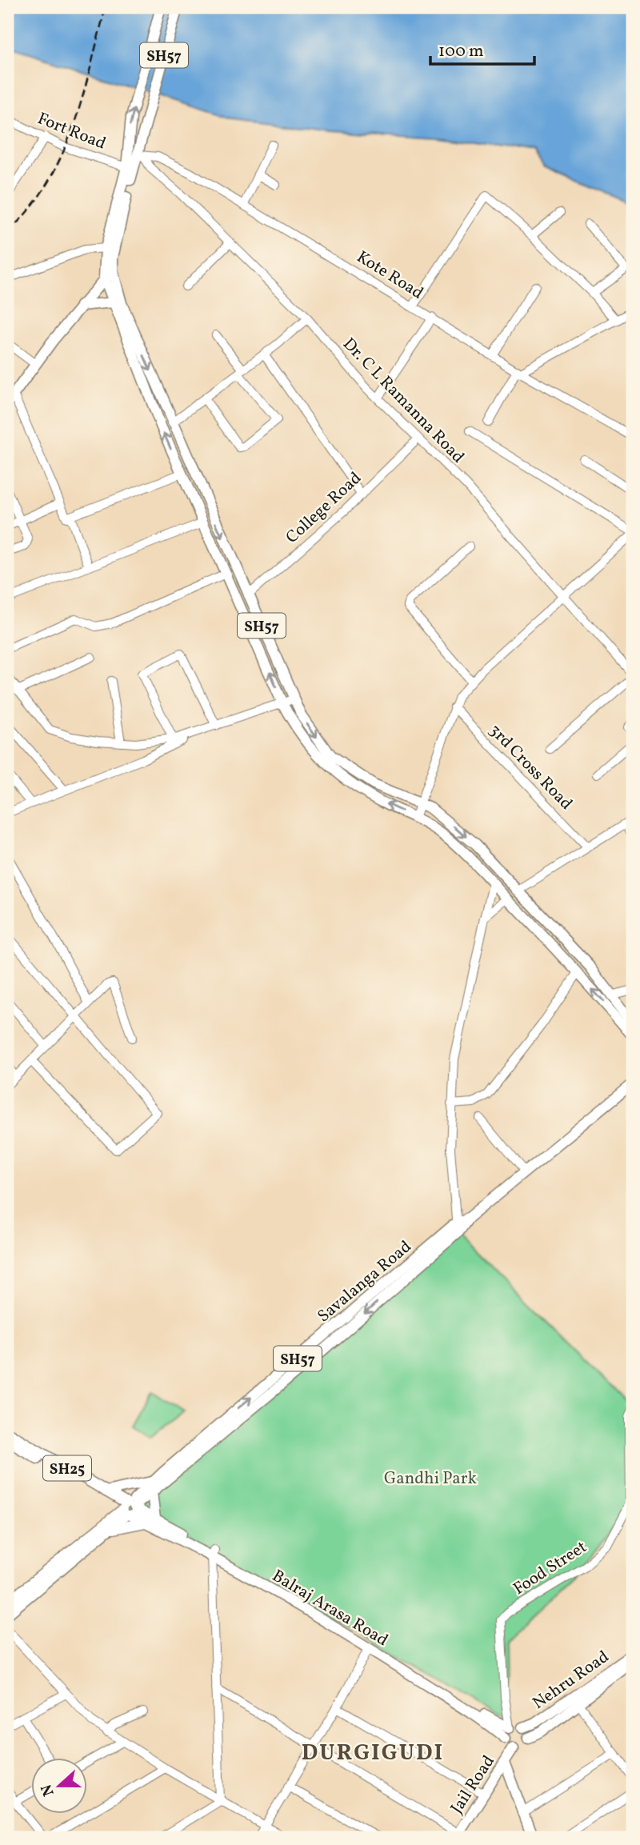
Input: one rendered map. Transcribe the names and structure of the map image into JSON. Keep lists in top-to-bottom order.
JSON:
{
  "streets": {
    "main road": [
      "SH57",
      "Savalanga Road",
      "SH25",
      "Balraj Arasa Road",
      "Nehru Road",
      "Jail Road"
    ],
    "street": [
      "Fort Road",
      "Kote Road",
      "Dr. C L Ramanna Road",
      "College Road",
      "3rd Cross Road",
      "Food Street"
    ]
  },
  "crossings": [
    ["SH57", "Fort Road"],
    ["SH57", "Kote Road"],
    ["SH57", "Dr. C L Ramanna Road"],
    ["SH57", "College Road"],
    ["Kote Road", "Dr. C L Ramanna Road"],
    ["Dr. C L Ramanna Road", "College Road"],
    ["Savalanga Road", "SH25"],
    ["Savalanga Road", "Balraj Arasa Road"],
    ["SH25", "Balraj Arasa Road"],
    ["Food Street", "Balraj Arasa Road"],
    ["Food Street", "Nehru Road"],
    ["Food Street", "Jail Road"],
    ["Balraj Arasa Road", "Nehru Road"],
    ["Balraj Arasa Road", "Jail Road"],
    ["Nehru Road", "Jail Road"]
  ],
  "districts": ["DURGIGUDI"],
  "parks": ["Gandhi Park"],
  "scale_bar": "100 m",
  "north": "left"
}
